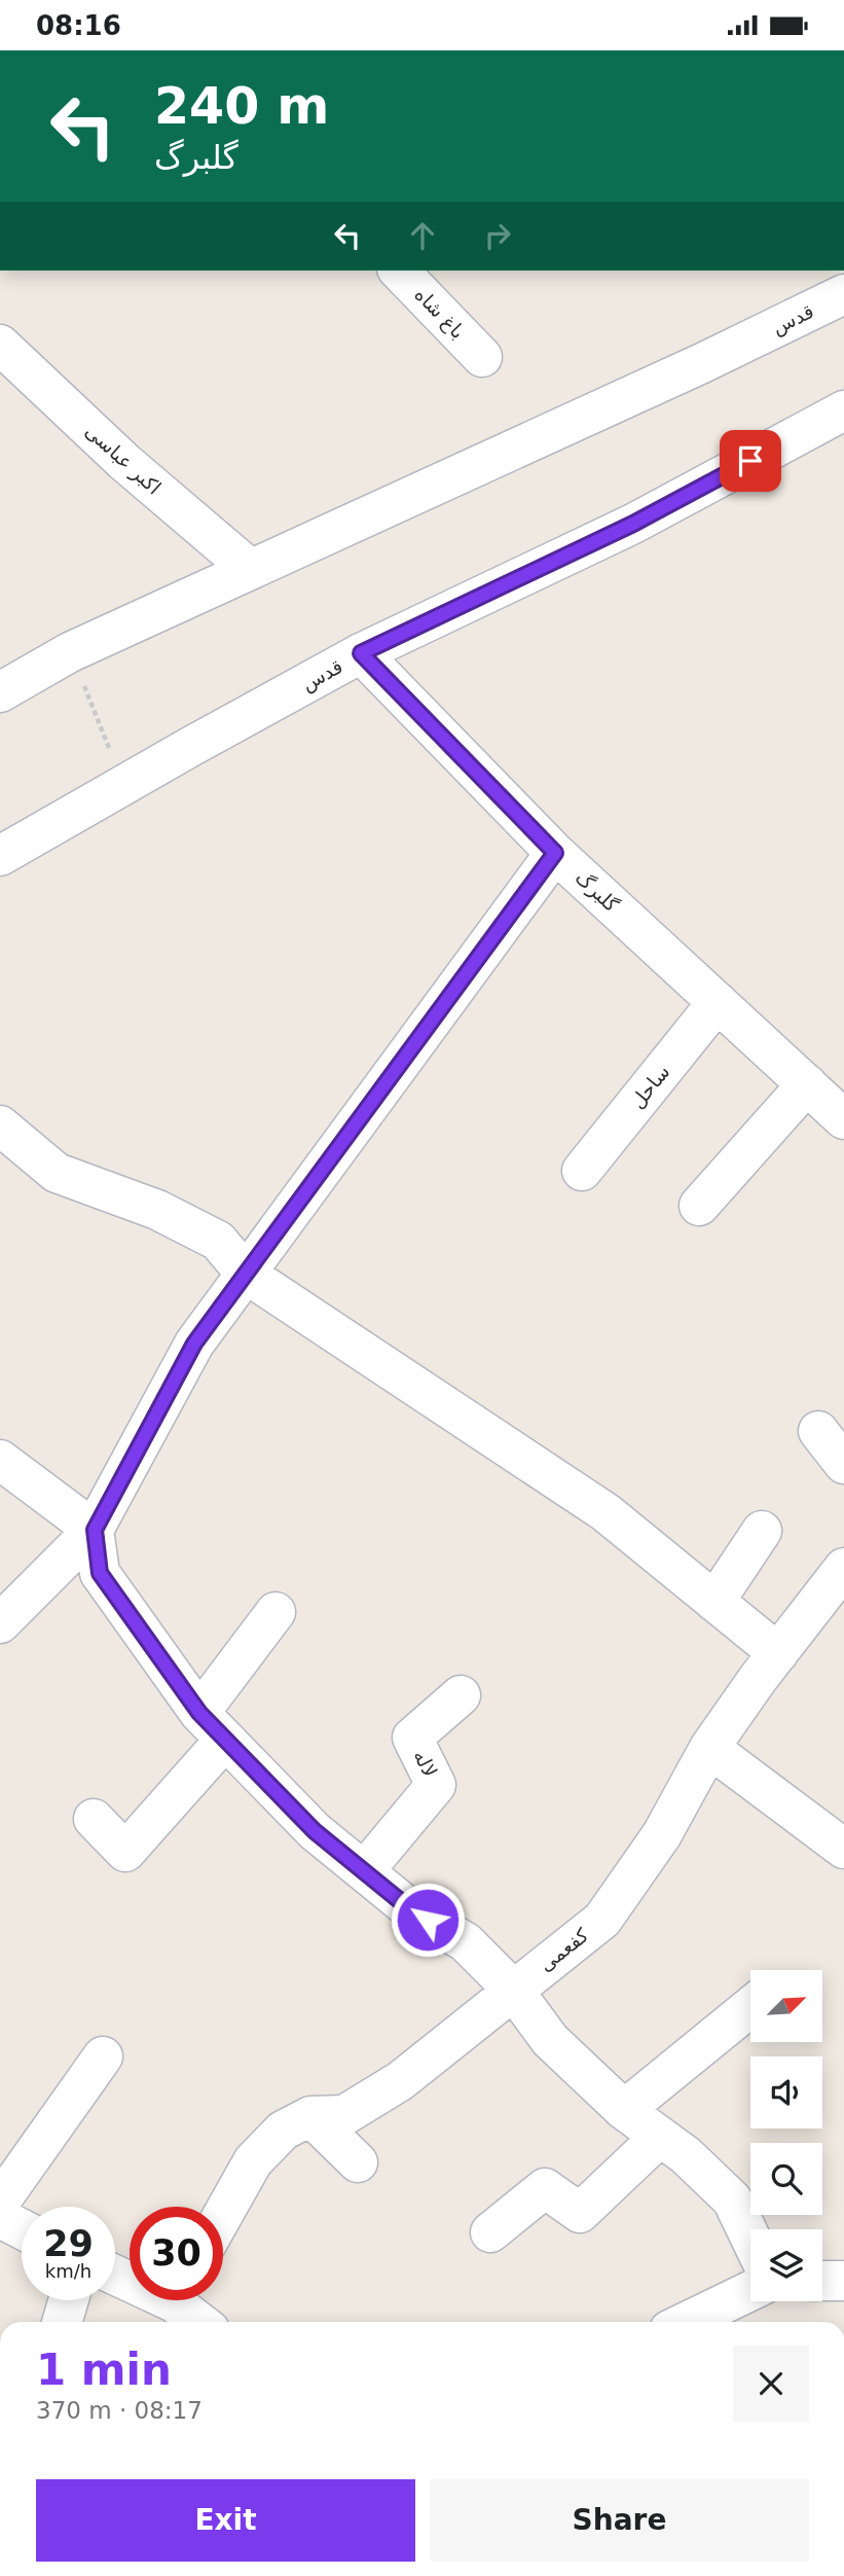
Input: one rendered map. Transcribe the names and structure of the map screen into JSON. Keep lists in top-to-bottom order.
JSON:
{
  "streets": {
    "street": [
      "باغ شاه",
      "قدس",
      "اکبر عباسی",
      "گلبرگ",
      "ساحل",
      "لاله",
      "کفعمی"
    ]
  },
  "crossings": [
    ["قدس", "اکبر عباسی"],
    ["قدس", "گلبرگ"],
    ["گلبرگ", "ساحل"]
  ],
  "north": "top right",
  "page": {
    "status": "08:16",
    "turn": ["240 m", "گلبرگ"],
    "speed": "29 km/h",
    "limit": "30",
    "heading": ["1 min", "370 m · 08:17"],
    "buttons": ["Exit", "Share"]
  }
}
